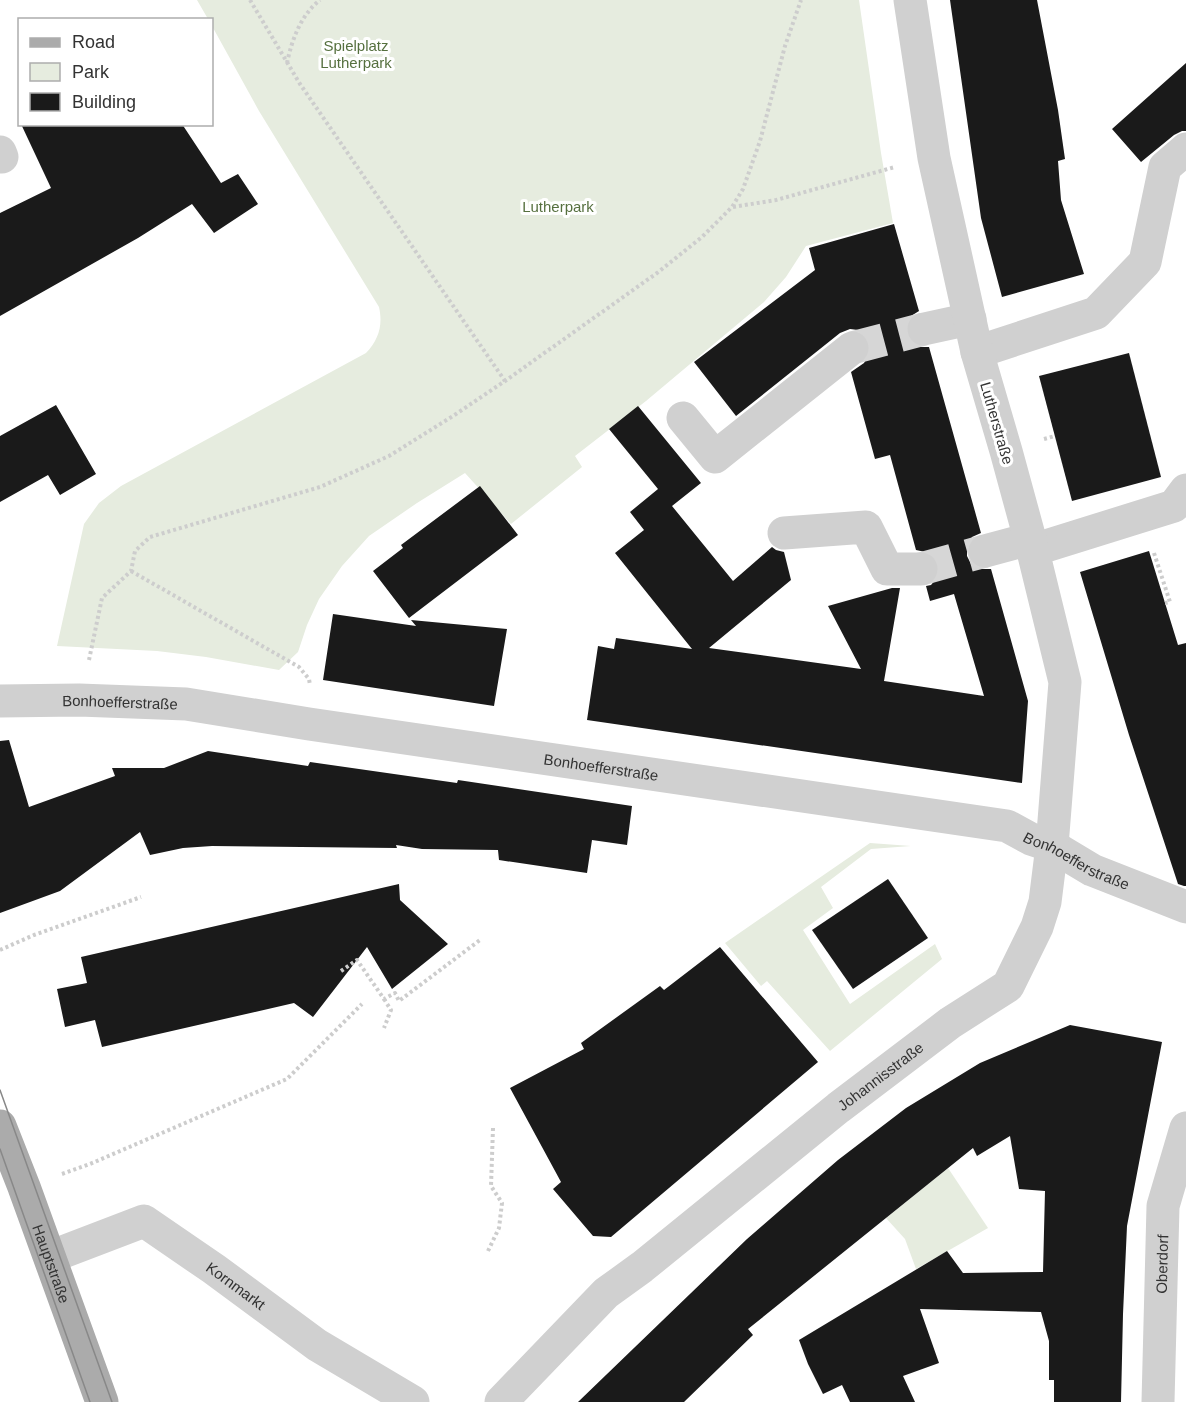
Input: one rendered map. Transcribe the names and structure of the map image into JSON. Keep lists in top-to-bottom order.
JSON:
{
  "streets": {
    "main road": ["Hauptstraße"],
    "street": [
      "Lutherstraße",
      "Bonhoefferstraße",
      "Johannisstraße",
      "Oberdorf",
      "Kornmarkt"
    ]
  },
  "crossings": [
    ["Lutherstraße", "Bonhoefferstraße"],
    ["Lutherstraße", "Johannisstraße"],
    ["Bonhoefferstraße", "Johannisstraße"],
    ["Hauptstraße", "Kornmarkt"]
  ],
  "parks": ["Spielplatz Lutherpark", "Lutherpark"],
  "legend": ["Road", "Park", "Building"]
}
